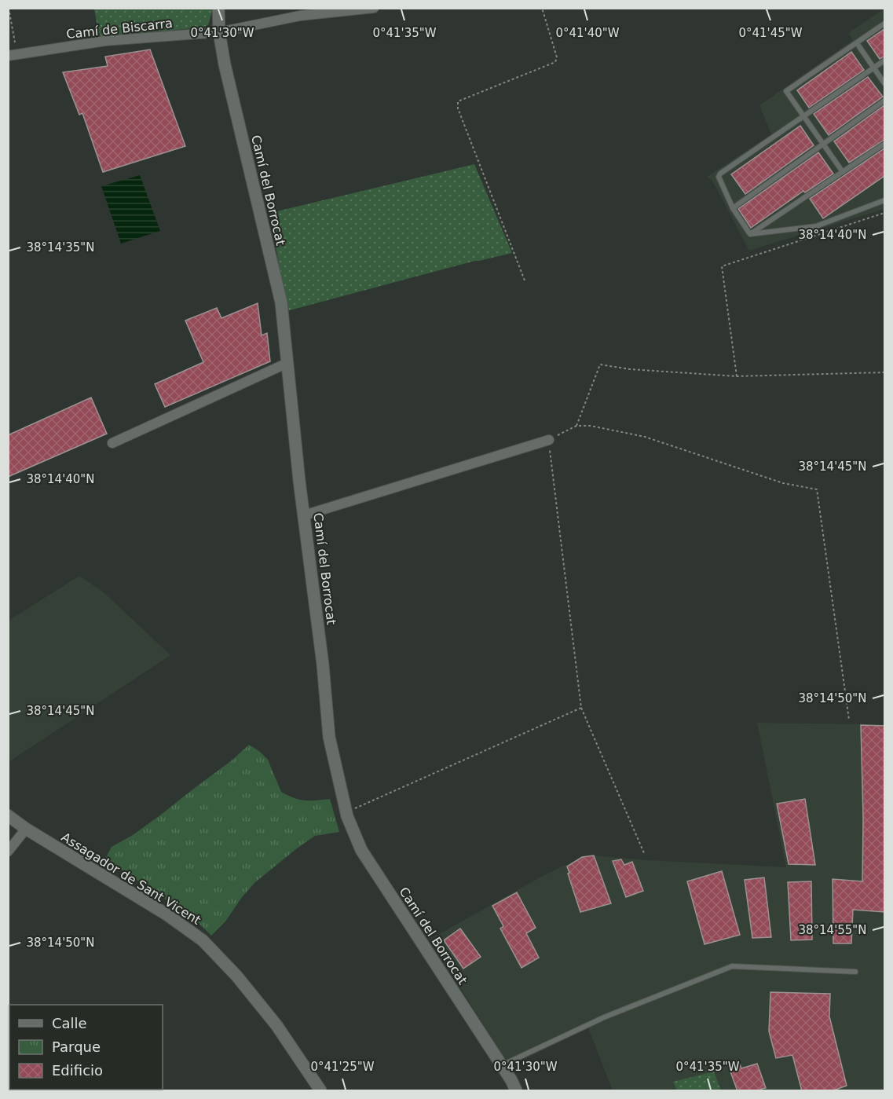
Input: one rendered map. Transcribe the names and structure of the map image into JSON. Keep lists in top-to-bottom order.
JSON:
{
  "streets": {
    "street": ["Camí de Biscarra", "Camí del Borrocat", "Assagador de Sant Vicent"]
  },
  "crossings": [
    ["Camí de Biscarra", "Camí del Borrocat"]
  ],
  "legend": ["Calle", "Parque", "Edificio"],
  "coordinates": [
    "0°41'30\"W",
    "0°41'35\"W",
    "0°41'40\"W",
    "0°41'45\"W",
    "38°14'40\"N",
    "38°14'35\"N",
    "38°14'45\"N",
    "38°14'50\"N",
    "38°14'55\"N",
    "0°41'25\"W"
  ]
}
